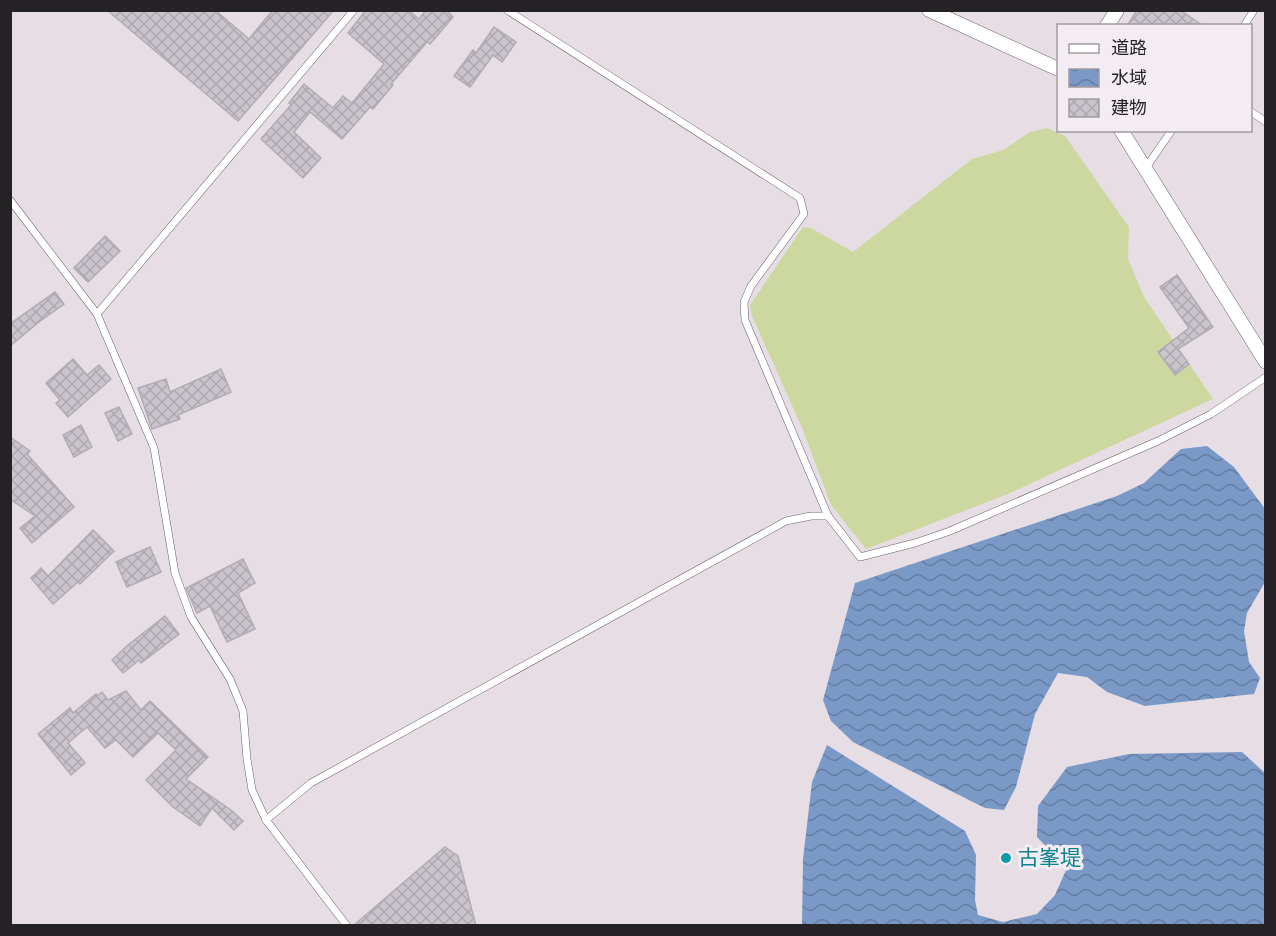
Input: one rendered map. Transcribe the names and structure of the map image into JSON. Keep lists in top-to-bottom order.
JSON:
{
  "places": ["古峯堤"],
  "legend": ["道路", "水域", "建物"]
}
